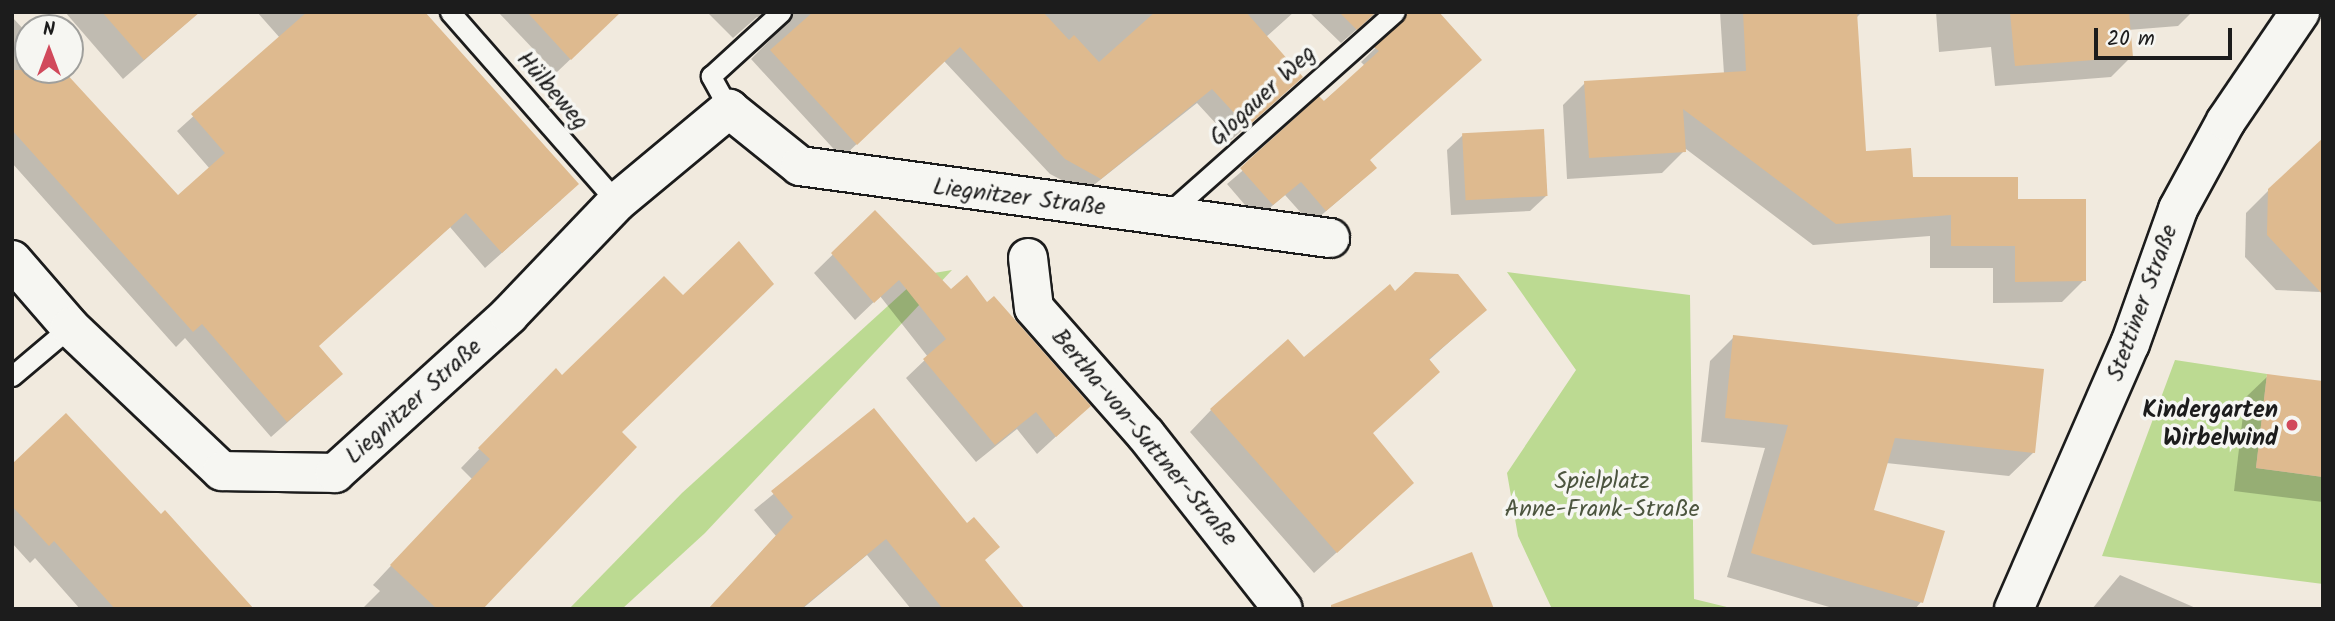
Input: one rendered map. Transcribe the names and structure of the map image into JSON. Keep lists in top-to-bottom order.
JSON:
{
  "streets": {
    "street": ["Liegnitzer Straße", "Stettiner Straße", "Bertha-von-Suttner-Straße"],
    "lane": ["Hülbeweg", "Glogauer Weg"]
  },
  "crossings": [
    ["Hülbeweg", "Liegnitzer Straße"],
    ["Glogauer Weg", "Liegnitzer Straße"]
  ],
  "parks": ["Spielplatz Anne-Frank-Straße"],
  "places": ["Kindergarten Wirbelwind"],
  "scale_bar": "20 m",
  "north": "top"
}
